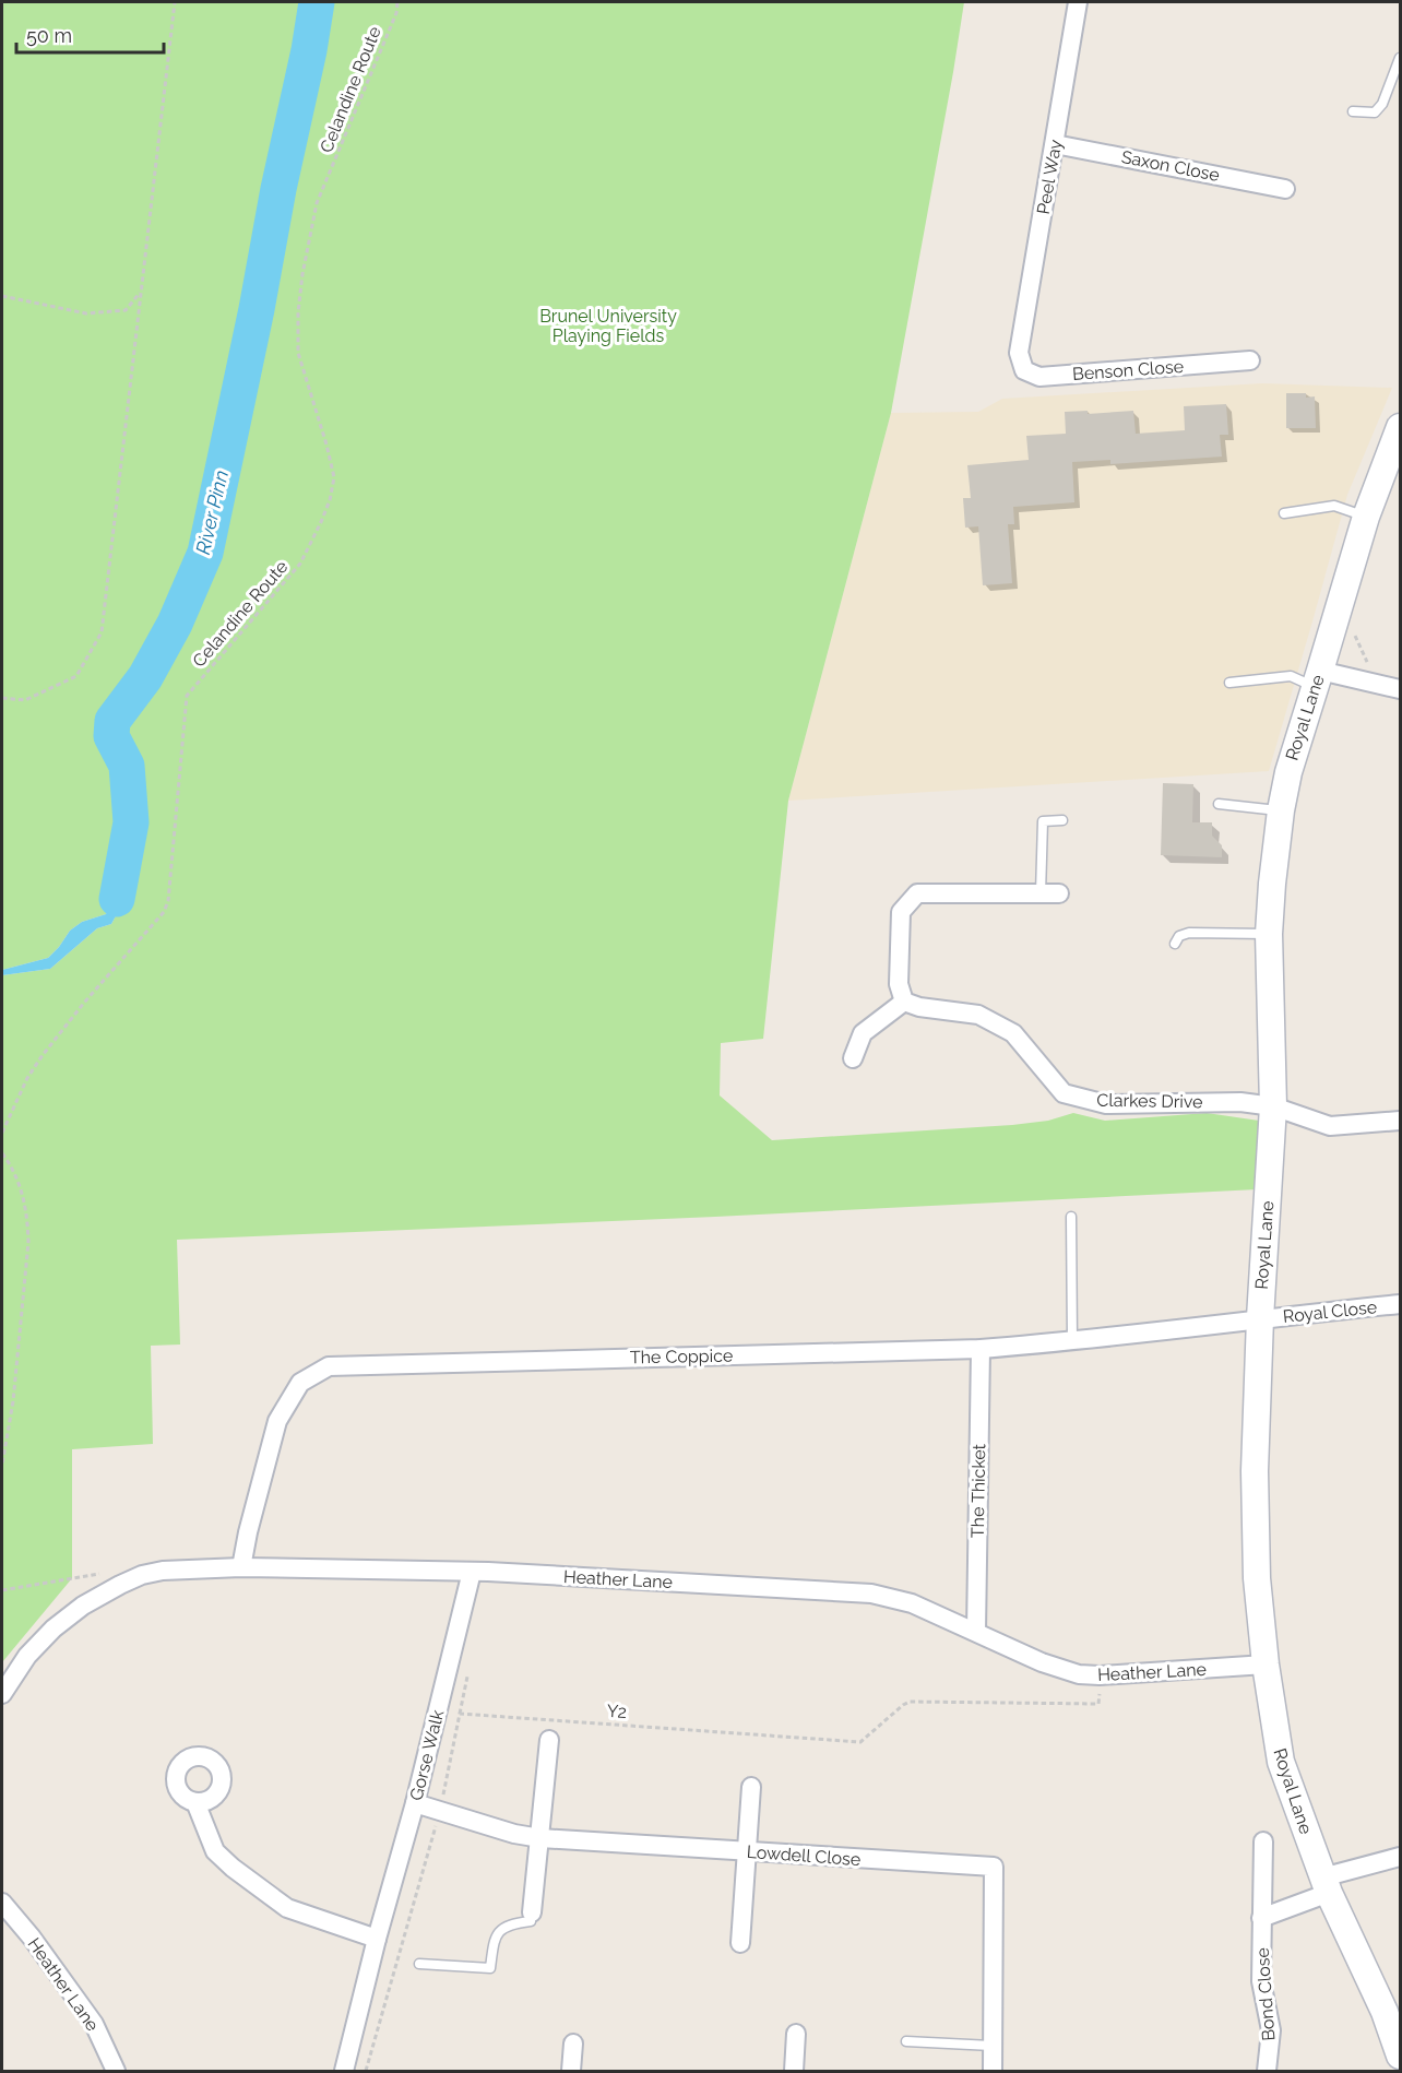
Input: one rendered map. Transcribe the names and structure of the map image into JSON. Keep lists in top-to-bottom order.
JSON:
{
  "streets": {
    "street": [
      "Saxon Close",
      "Peel Way",
      "Benson Close",
      "Royal Lane",
      "Clarkes Drive",
      "Royal Close",
      "The Coppice",
      "The Thicket",
      "Heather Lane",
      "Gorse Walk",
      "Lowdell Close",
      "Bond Close"
    ],
    "path": ["Celandine Route", "Y2"]
  },
  "crossings": [
    ["Saxon Close", "Peel Way"],
    ["Peel Way", "Benson Close"],
    ["Royal Lane", "Clarkes Drive"],
    ["Royal Lane", "Royal Close"],
    ["Royal Lane", "The Coppice"],
    ["Royal Lane", "Heather Lane"],
    ["Royal Close", "The Coppice"],
    ["The Coppice", "The Thicket"],
    ["The Coppice", "Heather Lane"],
    ["The Thicket", "Heather Lane"],
    ["Heather Lane", "Y2"],
    ["Heather Lane", "Gorse Walk"],
    ["Y2", "Lowdell Close"],
    ["Gorse Walk", "Lowdell Close"]
  ],
  "water": ["River Pinn"],
  "parks": ["Brunel University Playing Fields"],
  "scale_bar": "50 m"
}
